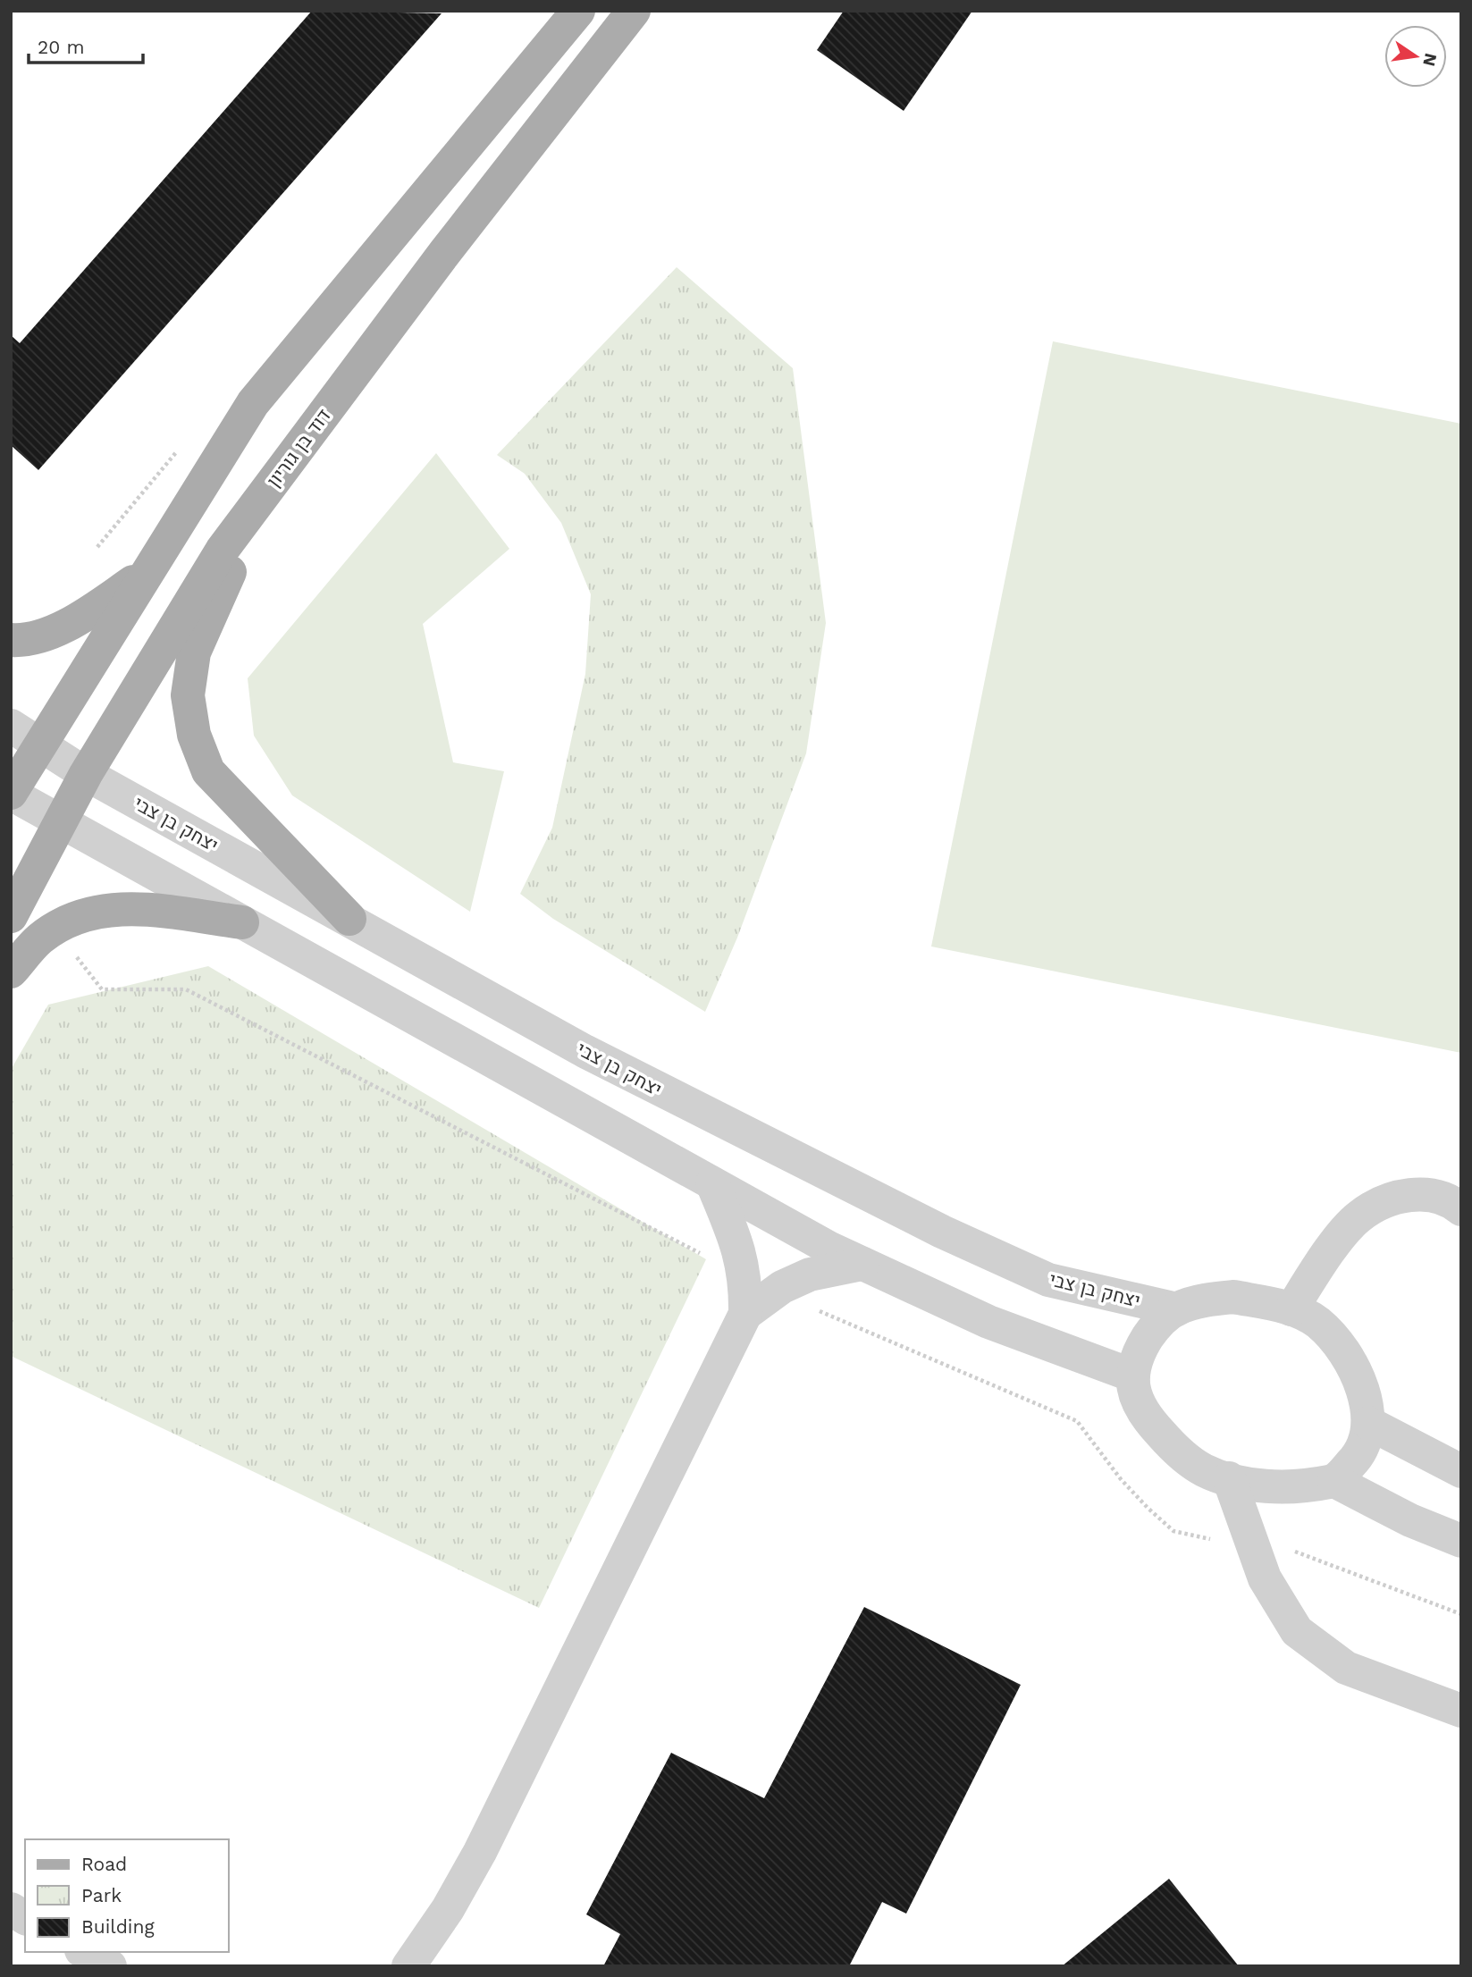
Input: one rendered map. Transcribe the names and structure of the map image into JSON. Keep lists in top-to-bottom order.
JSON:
{
  "streets": {
    "main road": ["דוד בן גוריון"],
    "street": ["יצחק בן צבי"]
  },
  "crossings": [
    ["דוד בן גוריון", "יצחק בן צבי"]
  ],
  "legend": ["Road", "Park", "Building"],
  "scale_bar": "20 m",
  "north": "right"
}
